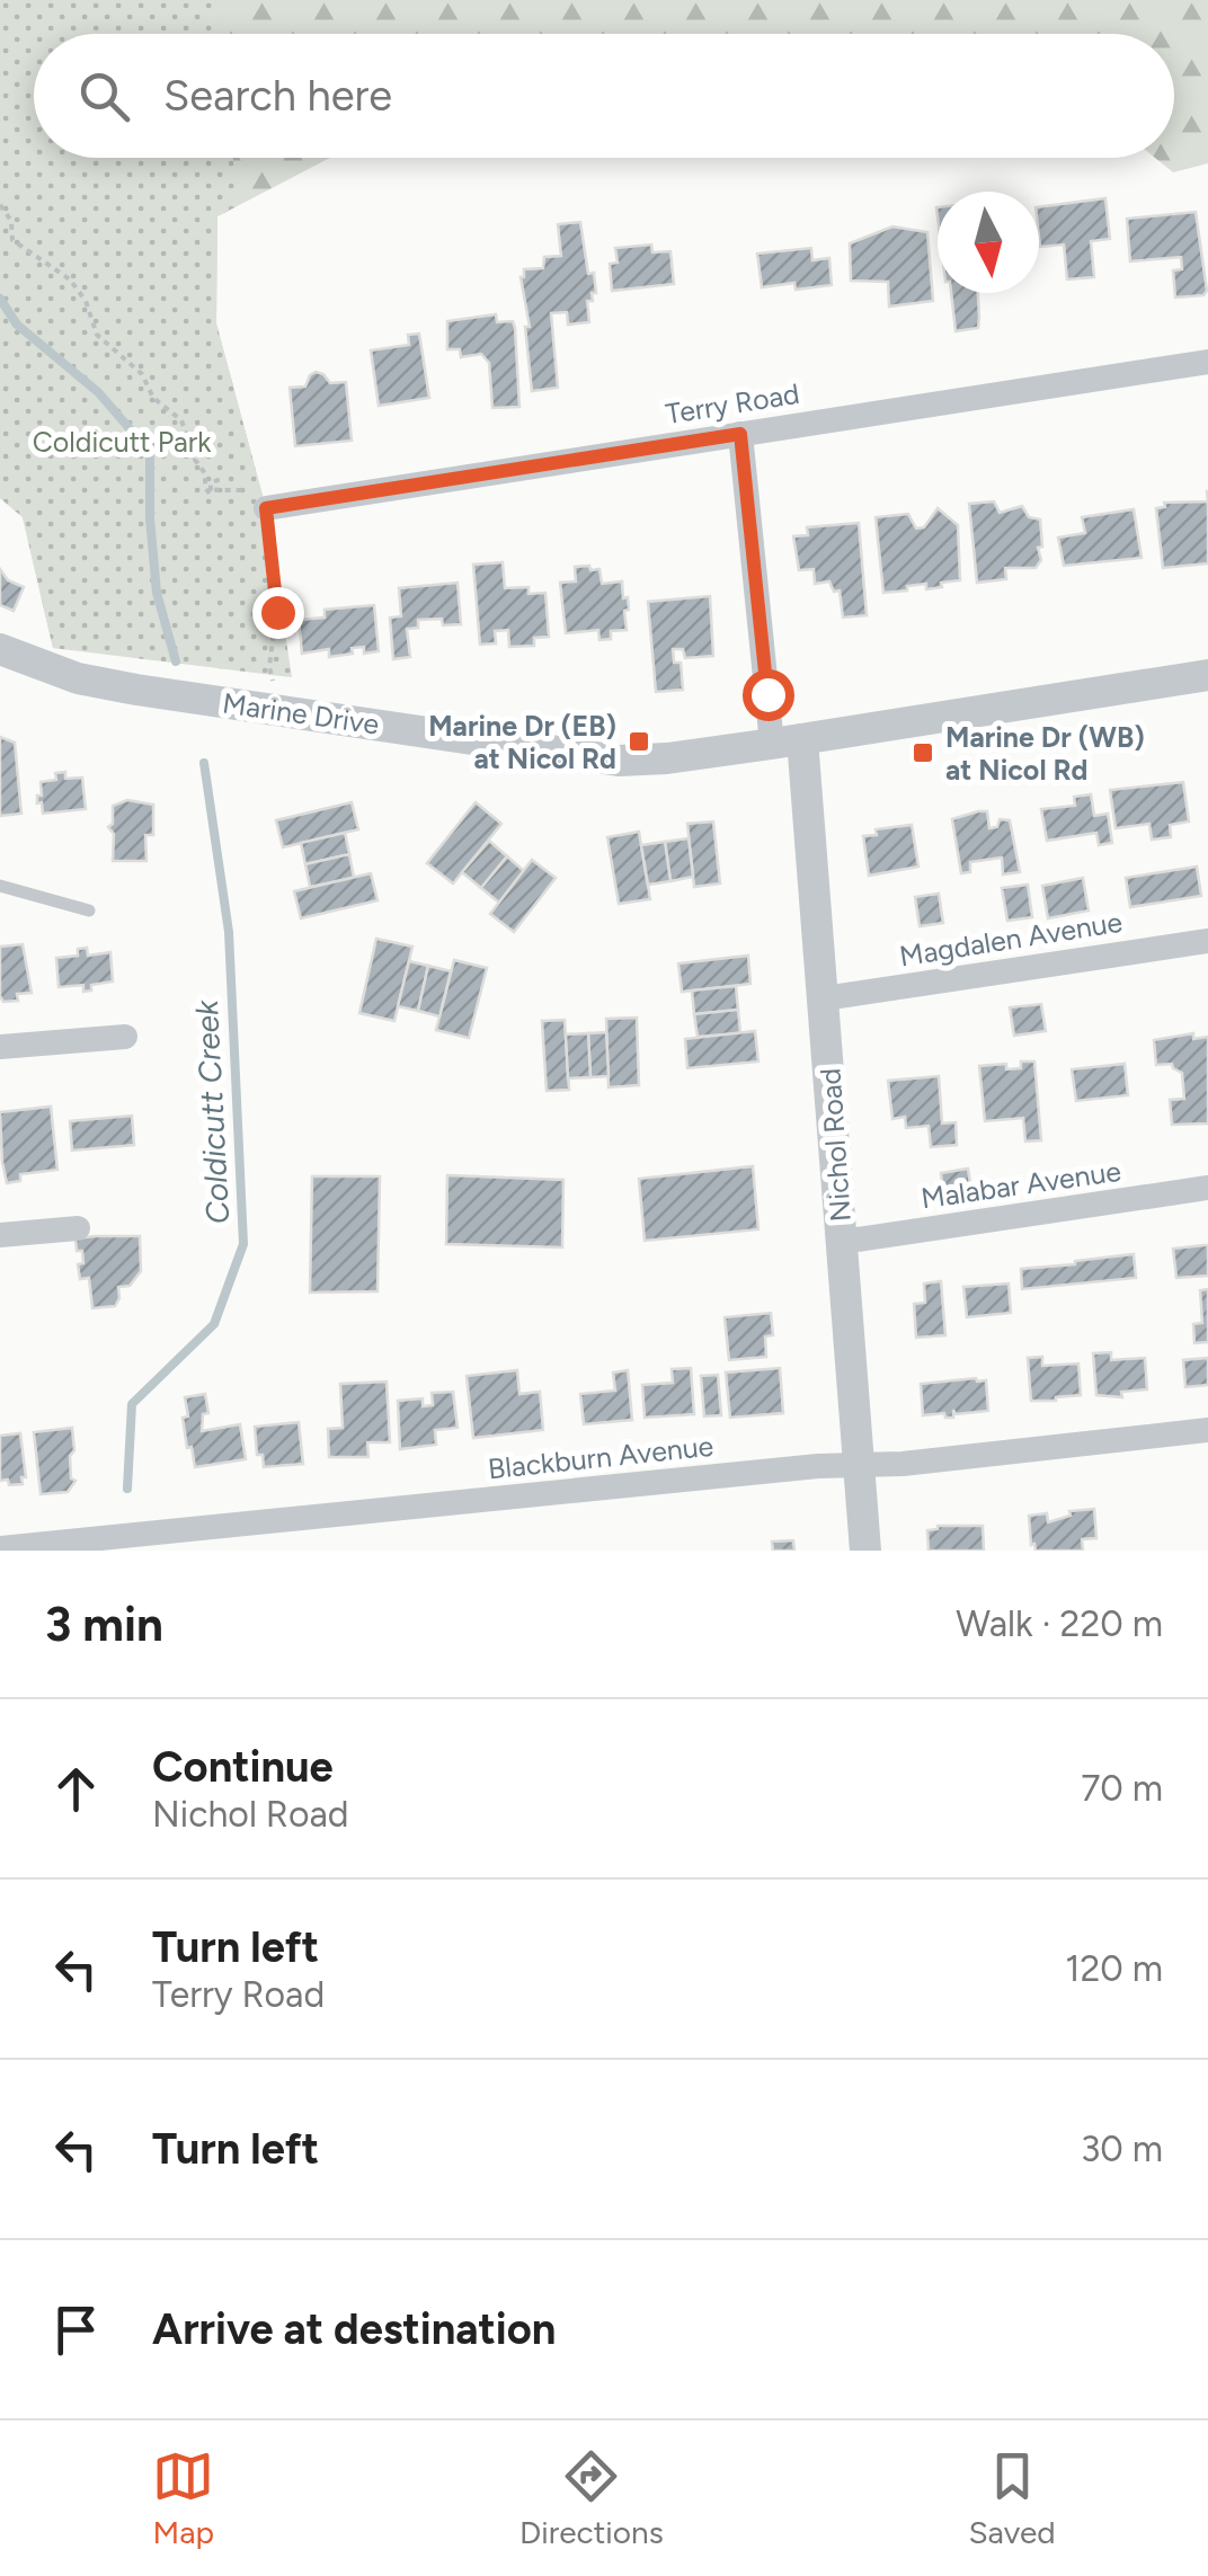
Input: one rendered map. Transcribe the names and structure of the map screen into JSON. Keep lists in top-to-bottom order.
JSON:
{
  "streets": {
    "street": [
      "Terry Road",
      "Marine Drive",
      "Magdalen Avenue",
      "Nichol Road",
      "Malabar Avenue",
      "Blackburn Avenue"
    ]
  },
  "crossings": [
    ["Terry Road", "Nichol Road"],
    ["Marine Drive", "Nichol Road"],
    ["Magdalen Avenue", "Nichol Road"],
    ["Nichol Road", "Malabar Avenue"],
    ["Nichol Road", "Blackburn Avenue"]
  ],
  "water": ["Coldicutt Creek"],
  "parks": ["Coldicutt Park"],
  "places": {
    "transit": ["Marine Dr (EB) at Nicol Rd", "Marine Dr (WB) at Nicol Rd"]
  },
  "north": "bottom",
  "page": {
    "search": "Search here",
    "heading": ["3 min", "Walk · 220 m"],
    "list": [
      ["Continue", "Nichol Road", "70 m"],
      ["Turn left", "Terry Road", "120 m"],
      ["Turn left", "30 m"],
      "Arrive at destination"
    ],
    "nav": ["Map", "Directions", "Saved"]
  }
}
